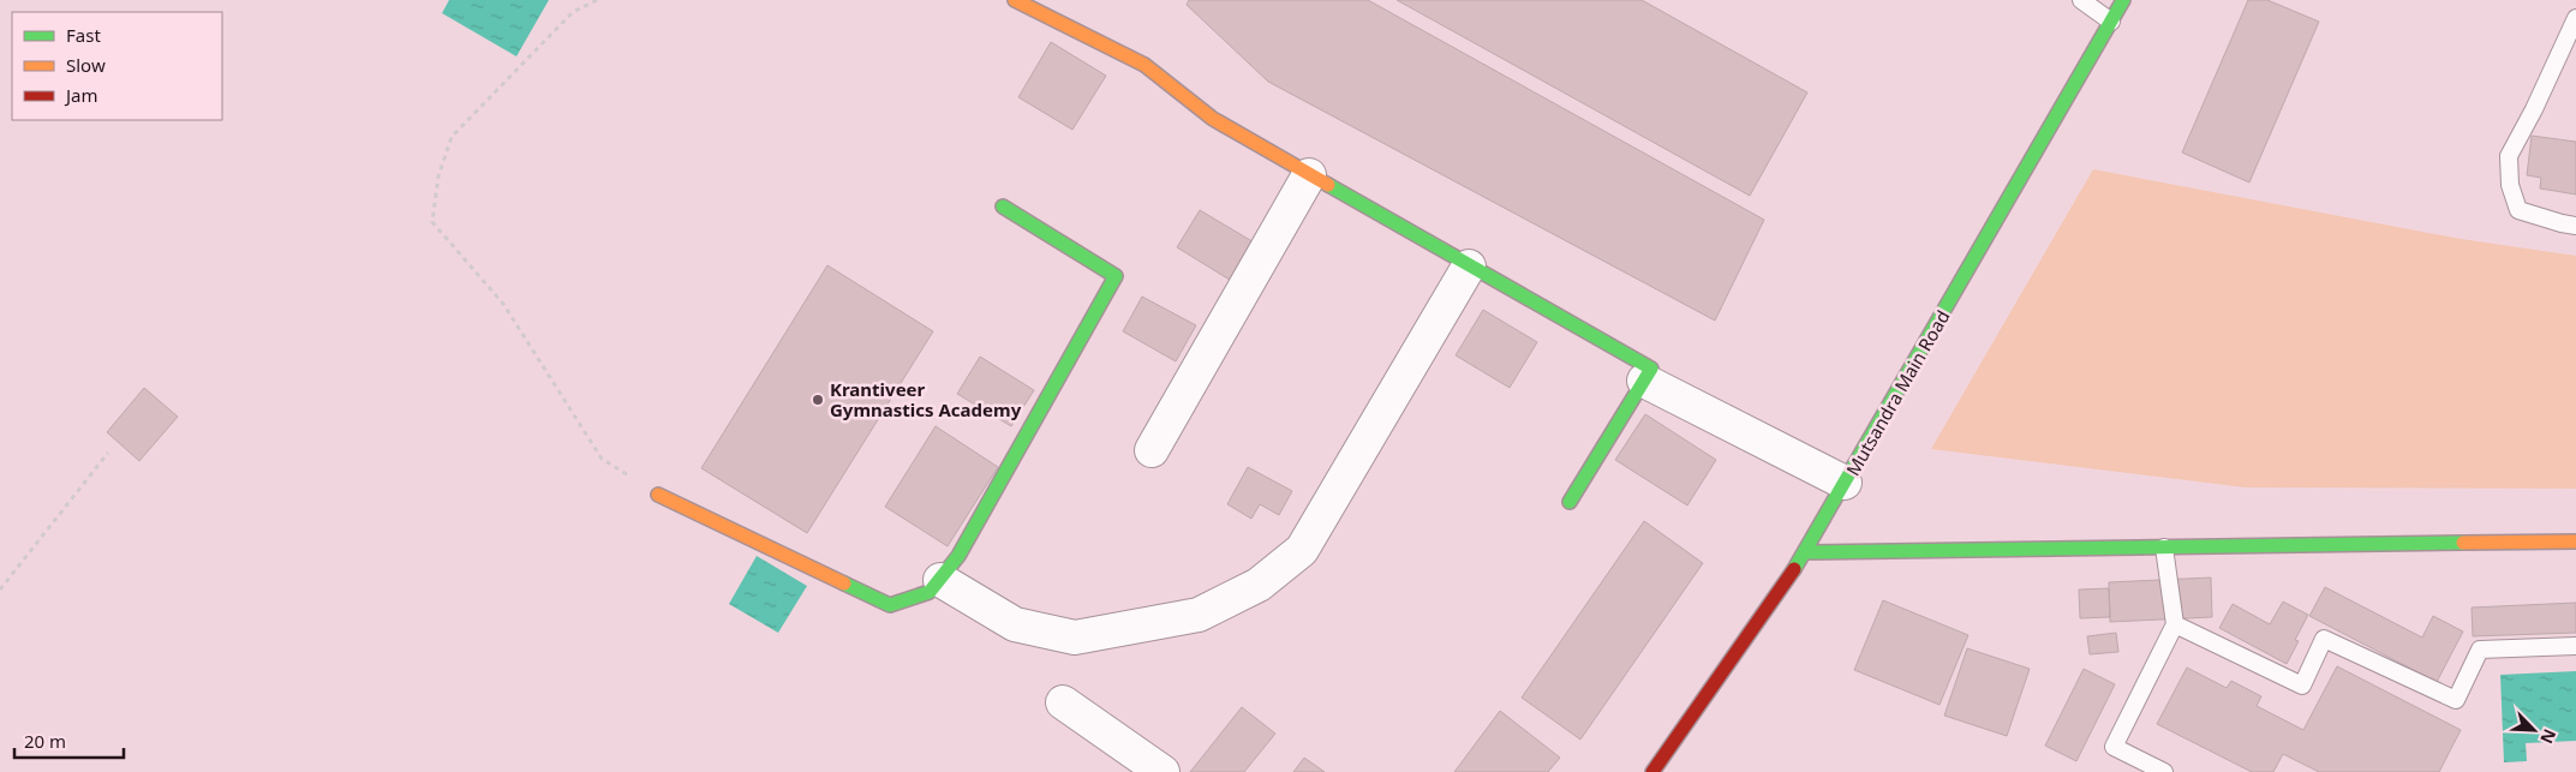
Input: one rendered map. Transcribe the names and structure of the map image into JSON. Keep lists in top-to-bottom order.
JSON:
{
  "streets": {
    "street": ["Mutsandra Main Road"]
  },
  "places": ["Krantiveer Gymnastics Academy"],
  "legend": ["Fast", "Slow", "Jam"],
  "scale_bar": "20 m",
  "north": "bottom right"
}
